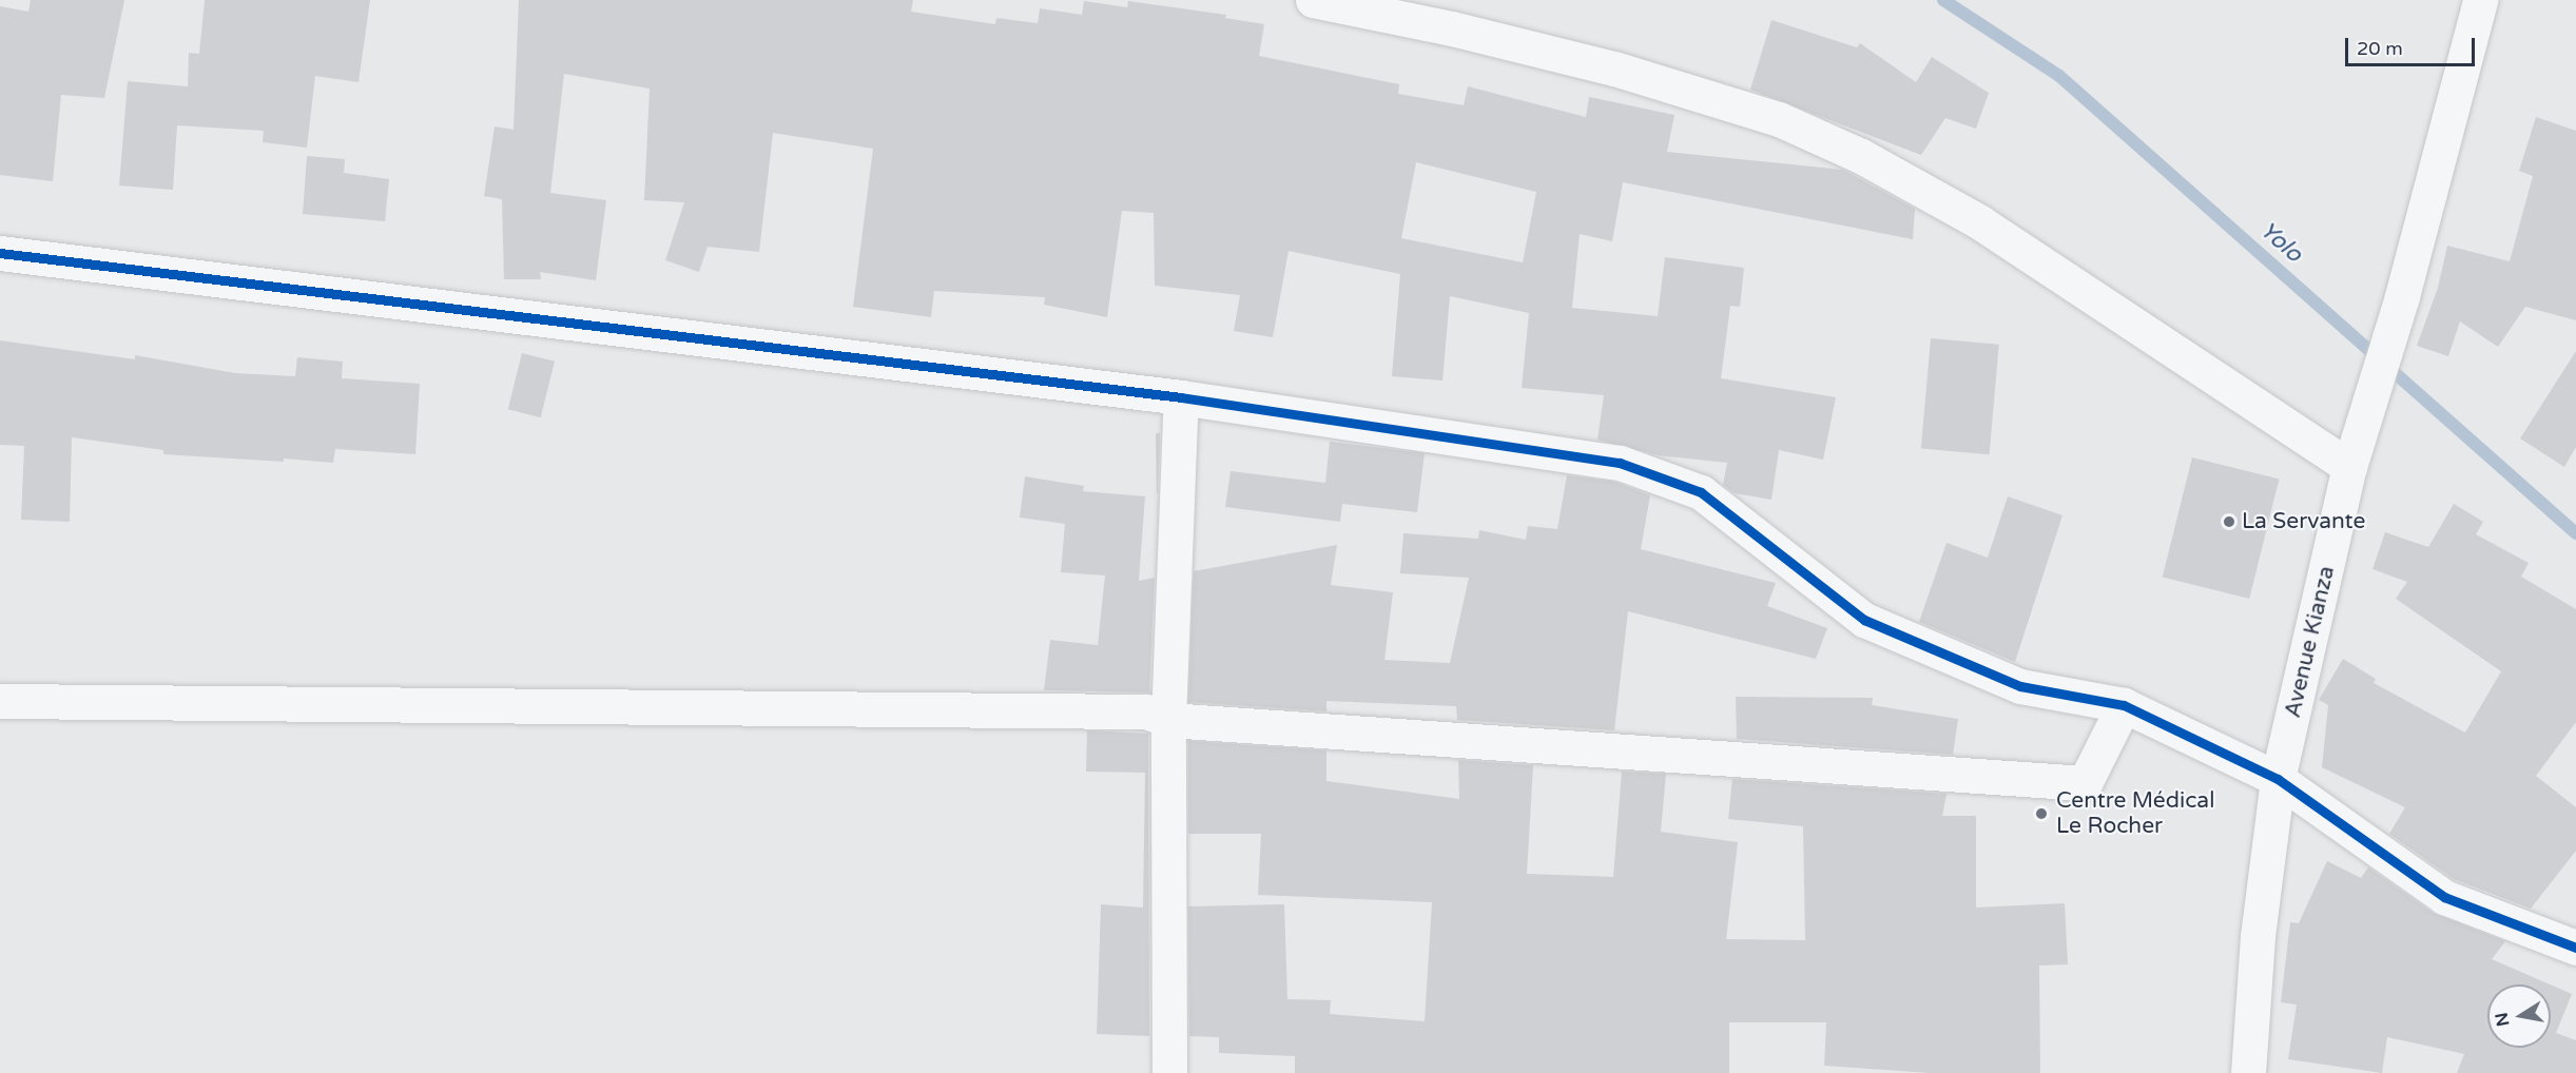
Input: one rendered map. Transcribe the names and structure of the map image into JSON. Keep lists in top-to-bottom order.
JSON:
{
  "streets": {
    "street": ["Avenue Kianza"]
  },
  "water": ["Yolo"],
  "places": ["La Servante", "Centre Médical Le Rocher"],
  "scale_bar": "20 m",
  "north": "left"
}
